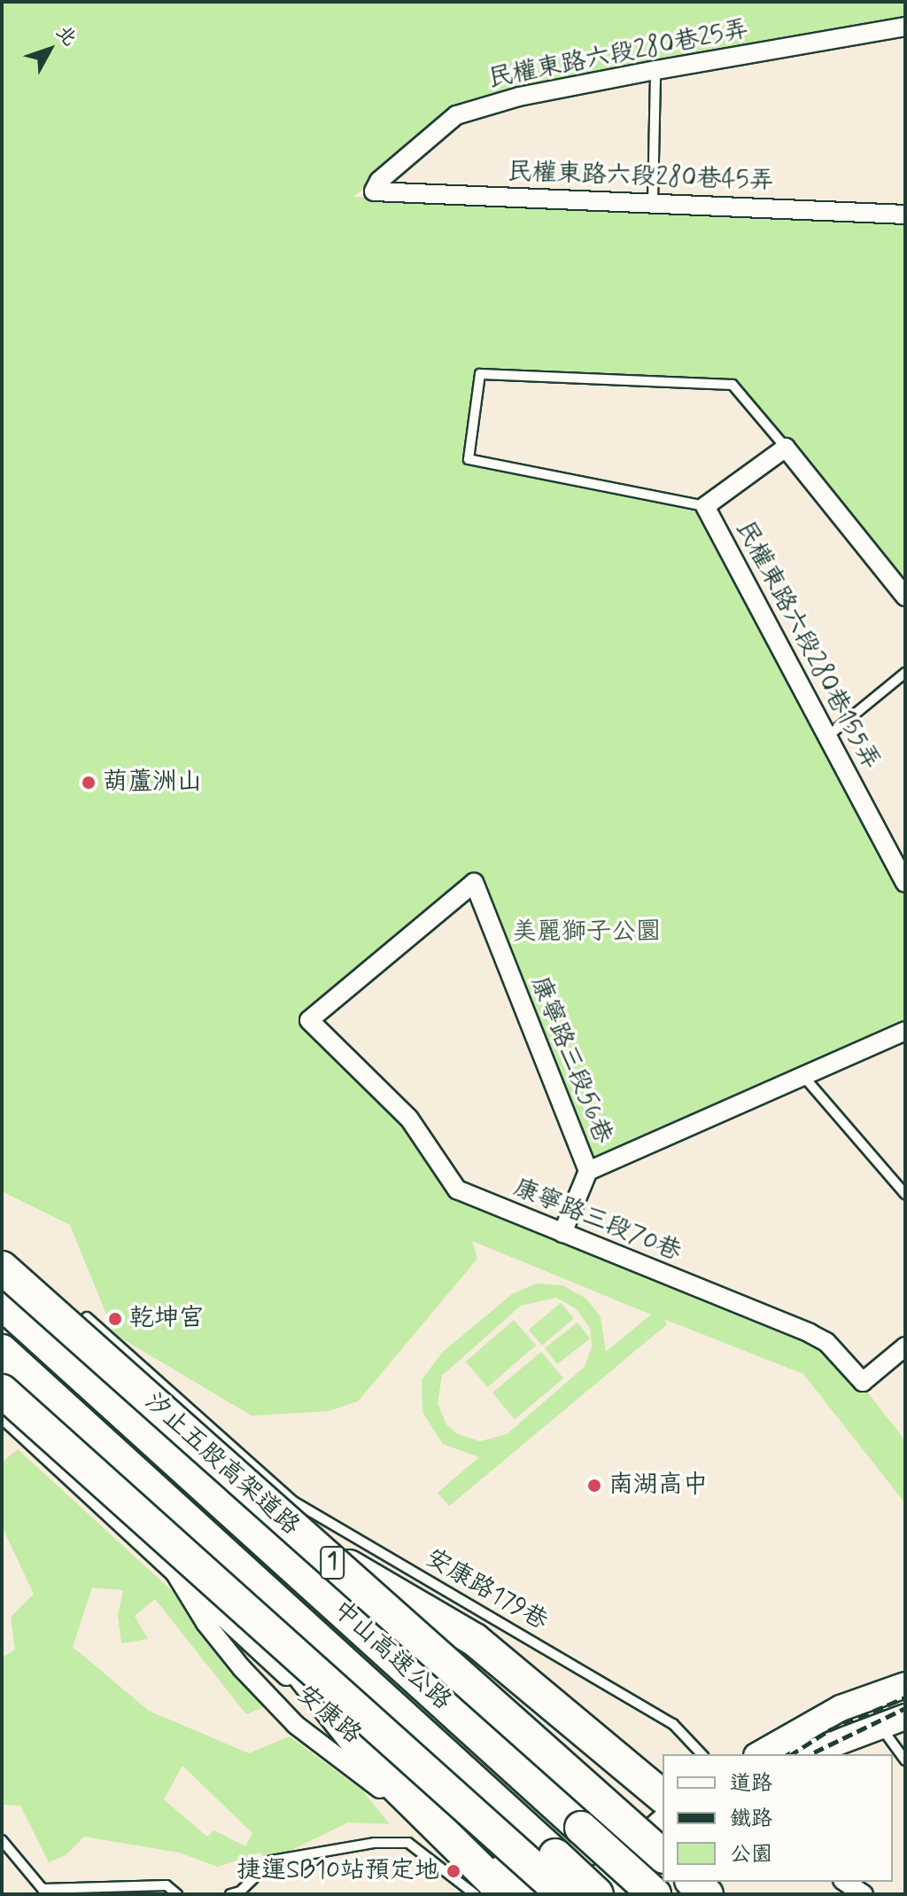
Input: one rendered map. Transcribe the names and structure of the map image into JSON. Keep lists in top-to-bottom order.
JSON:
{
  "streets": {
    "highway": ["汐止五股高架道路", "1", "中山高速公路"],
    "street": [
      "民權東路六段280巷25弄",
      "民權東路六段280巷45弄",
      "民權東路六段280巷155弄",
      "康寧路三段56巷",
      "康寧路三段70巷",
      "安康路"
    ],
    "lane": ["安康路179巷"]
  },
  "crossings": [
    ["民權東路六段280巷25弄", "民權東路六段280巷45弄"],
    ["康寧路三段56巷", "康寧路三段70巷"]
  ],
  "parks": ["美麗獅子公圜"],
  "places": [
    "葫蘆洲山",
    "乾坤宮",
    "南湖高中",
    "捷運SB10站預定地"
  ],
  "legend": ["道路", "鐵路", "公園"],
  "north": "top right"
}
